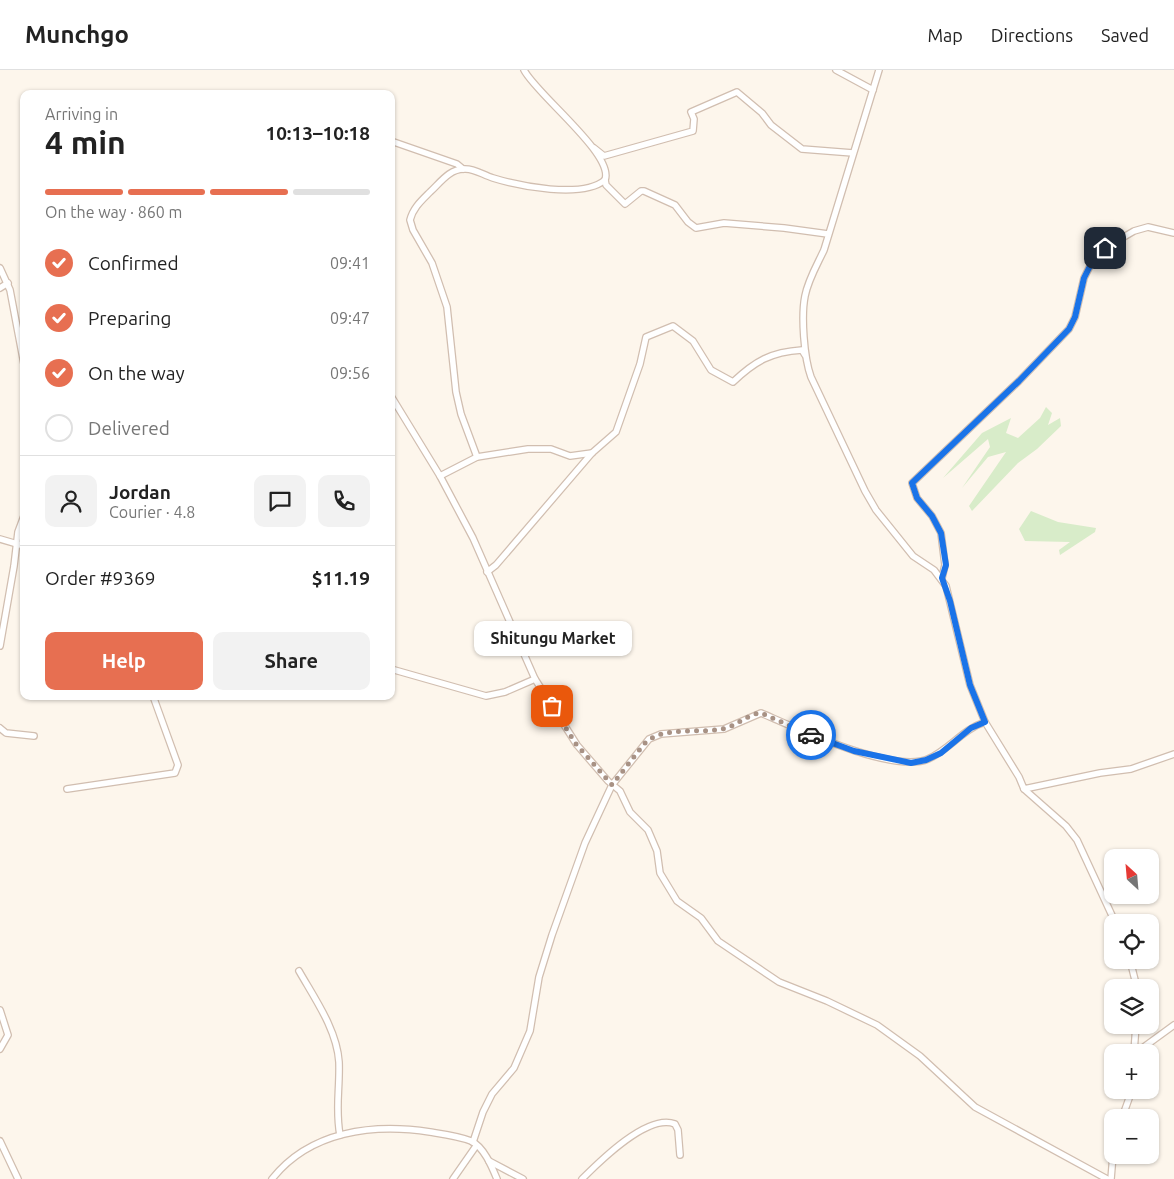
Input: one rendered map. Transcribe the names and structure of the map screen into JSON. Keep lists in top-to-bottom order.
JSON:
{
  "places": ["Shitungu Market"],
  "north": "top left",
  "page": {
    "header": "Munchgo",
    "nav": ["Map", "Directions", "Saved"],
    "heading": ["4 min", "Arriving in", "10:13–10:18"],
    "panel": [
      "Jordan",
      "Courier · 4.8",
      "Order #9369",
      "$11.19"
    ],
    "bar": "On the way · 860 m",
    "list": [
      ["Confirmed", "09:41"],
      ["Preparing", "09:47"],
      ["On the way", "09:56"],
      "Delivered"
    ],
    "bubble": "Shitungu Market",
    "buttons": ["Help", "Share"],
    "map_buttons": ["+", "−"]
  }
}
